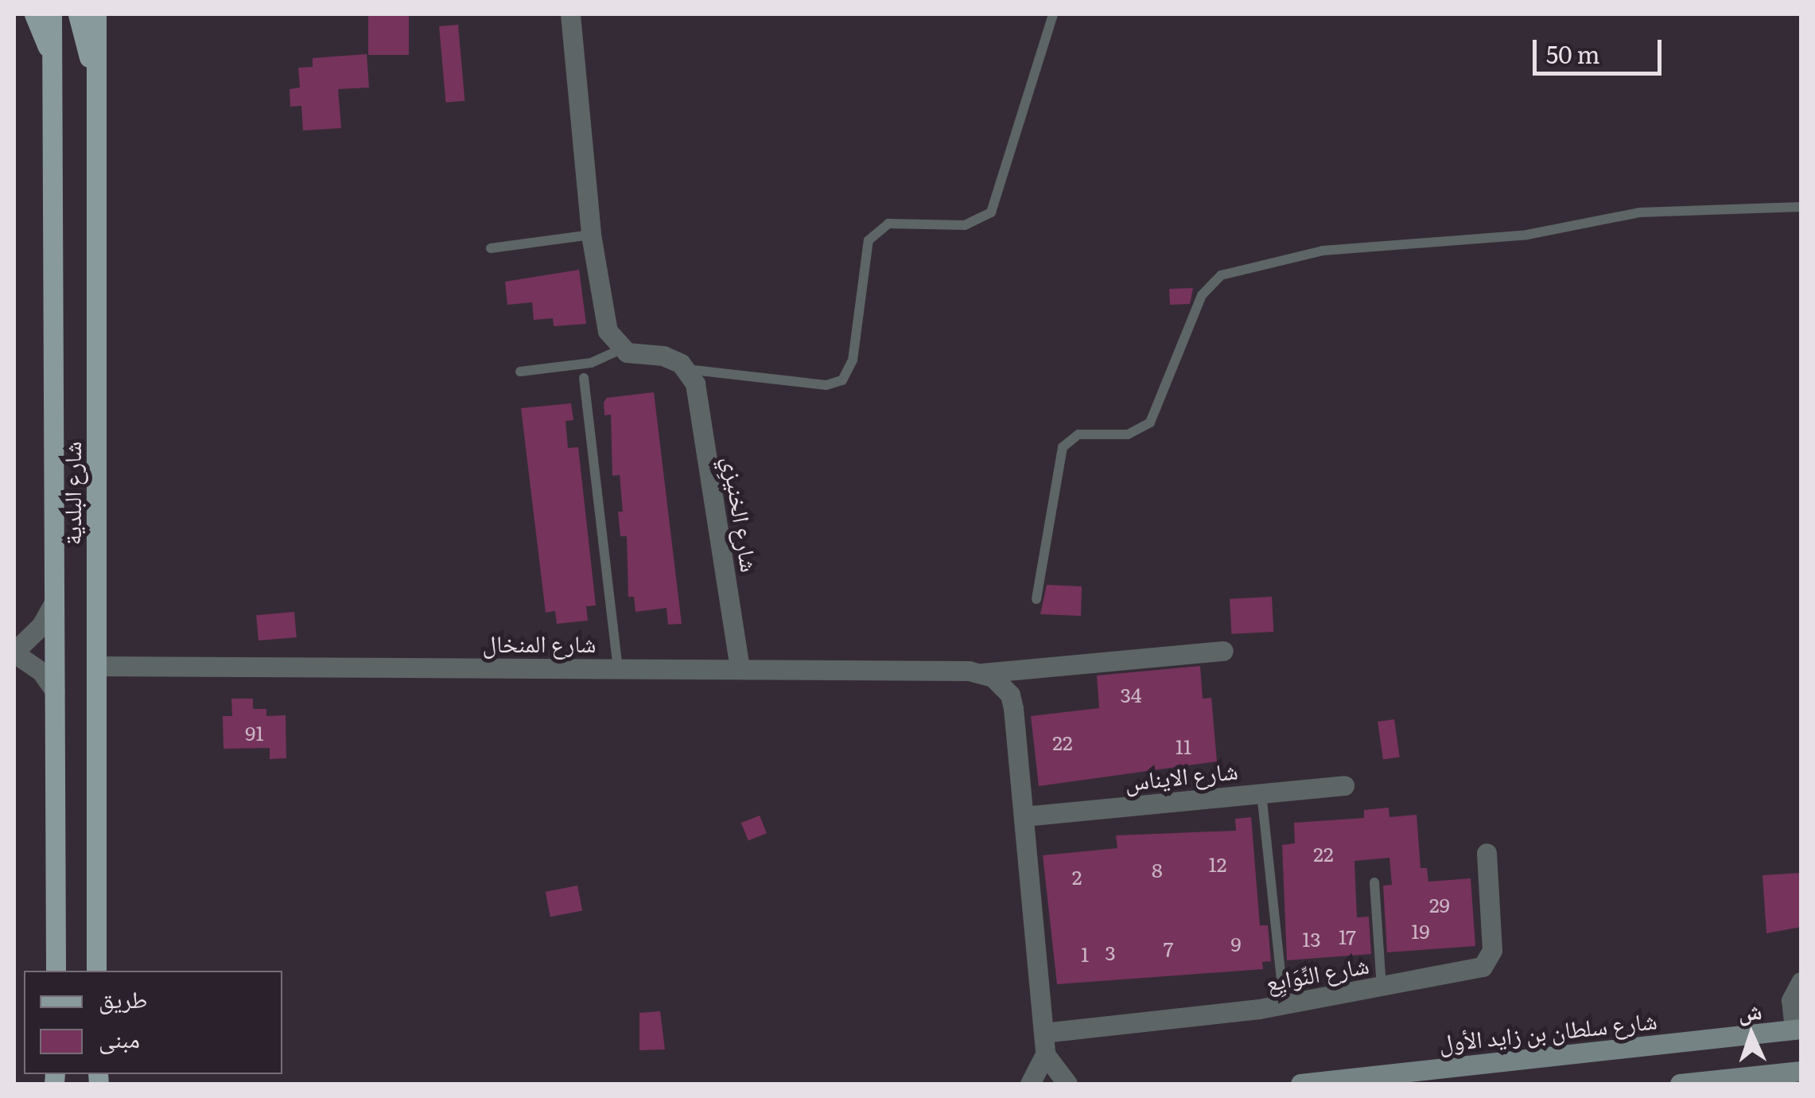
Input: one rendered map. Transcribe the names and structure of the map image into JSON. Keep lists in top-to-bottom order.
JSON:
{
  "streets": {
    "main road": ["شارع البلدية", "شارع سلطان بن زايد الأول"],
    "street": [
      "شارع الخنيزِي",
      "شارع المنخال",
      "شارع الايناس",
      "شارع النِّوَايِع"
    ]
  },
  "crossings": [
    ["شارع البلدية", "شارع المنخال"],
    ["شارع الخنيزِي", "شارع المنخال"]
  ],
  "house_numbers": [
    "34",
    "91",
    "22",
    "11",
    "22",
    "12",
    "8",
    "2",
    "29",
    "19",
    "17",
    "13",
    "9",
    "7",
    "3",
    "1"
  ],
  "legend": ["طريق", "مبنى"],
  "scale_bar": "50 m",
  "north": "top"
}
